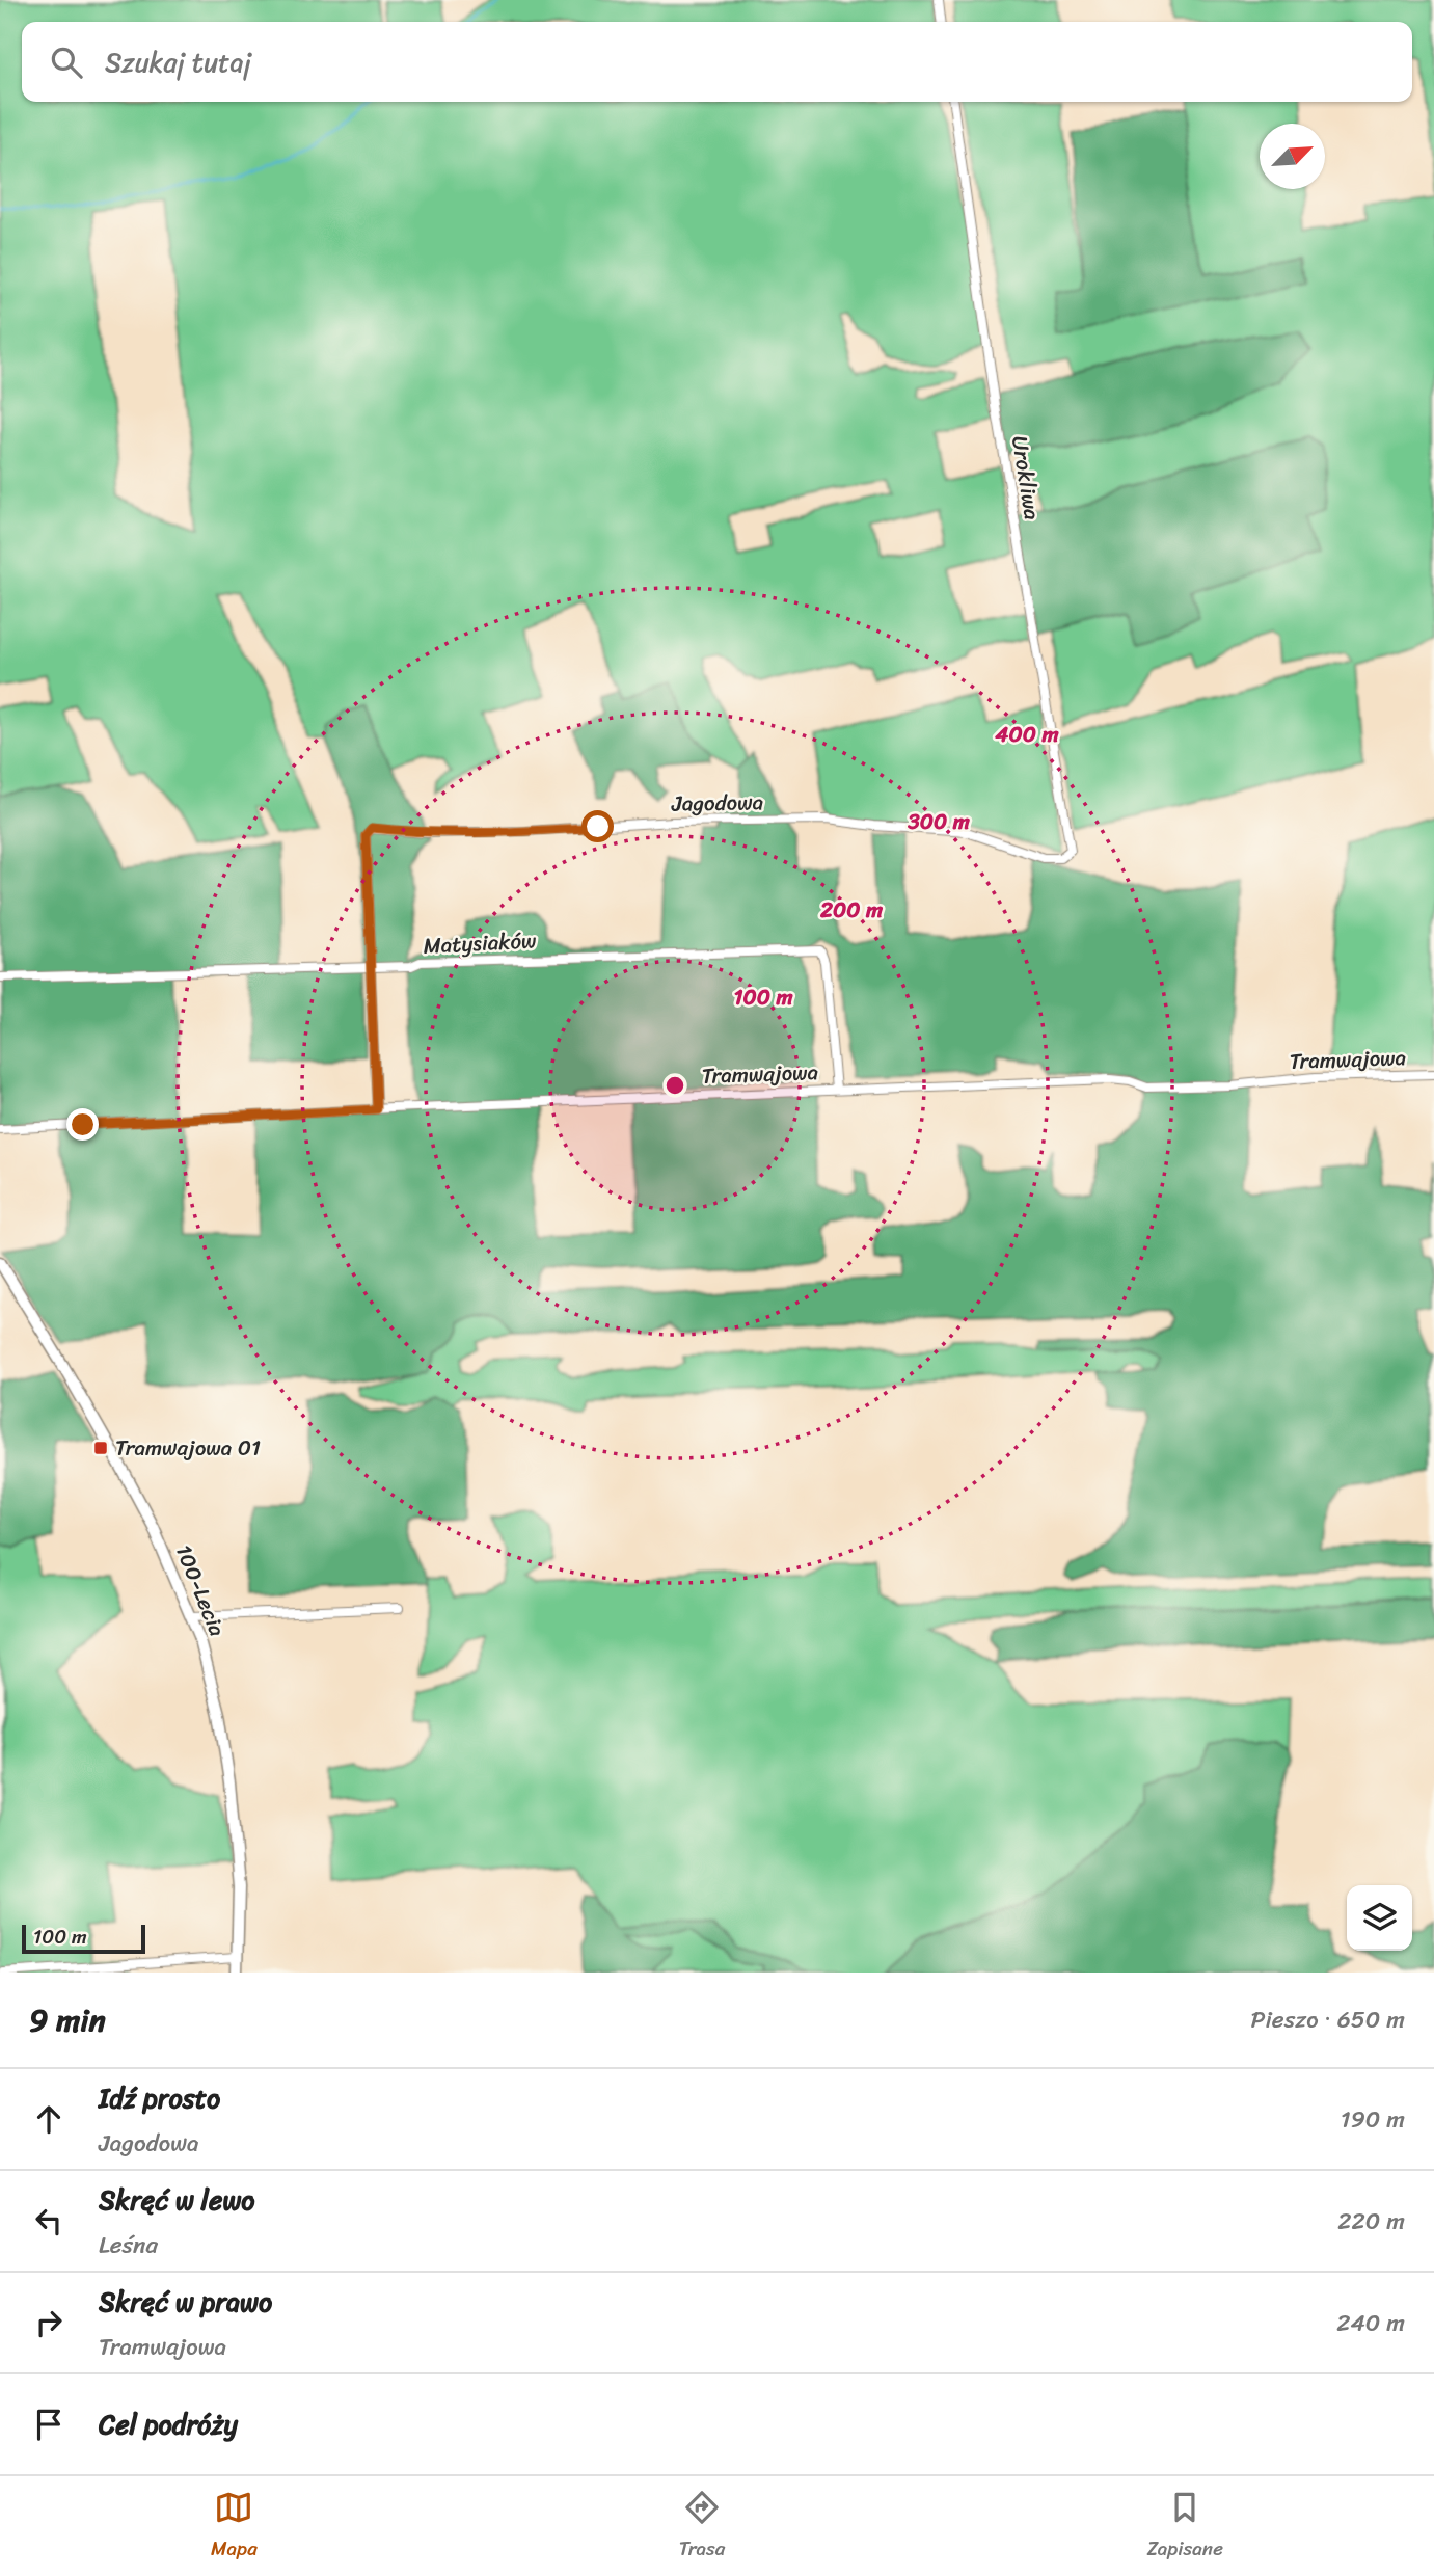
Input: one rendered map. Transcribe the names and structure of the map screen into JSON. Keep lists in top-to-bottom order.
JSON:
{
  "streets": {
    "street": [
      "Urokliwa",
      "Jagodowa",
      "Matysiaków",
      "Tramwajowa",
      "100-Lecia"
    ]
  },
  "crossings": [
    ["Urokliwa", "Jagodowa"],
    ["Jagodowa", "Matysiaków"],
    ["Matysiaków", "Tramwajowa"]
  ],
  "places": {
    "transit": ["Tramwajowa 01"]
  },
  "scale_bar": "100 m",
  "north": "top right",
  "page": {
    "search": "Szukaj tutaj",
    "scale": "100 m",
    "heading": ["9 min", "Pieszo · 650 m"],
    "list": [
      ["Idź prosto", "Jagodowa", "190 m"],
      ["Skręć w lewo", "Leśna", "220 m"],
      ["Skręć w prawo", "Tramwajowa", "240 m"],
      "Cel podróży"
    ],
    "nav": ["Mapa", "Trasa", "Zapisane"]
  },
  "rings": [
    "400 m",
    "300 m",
    "200 m",
    "100 m"
  ]
}
